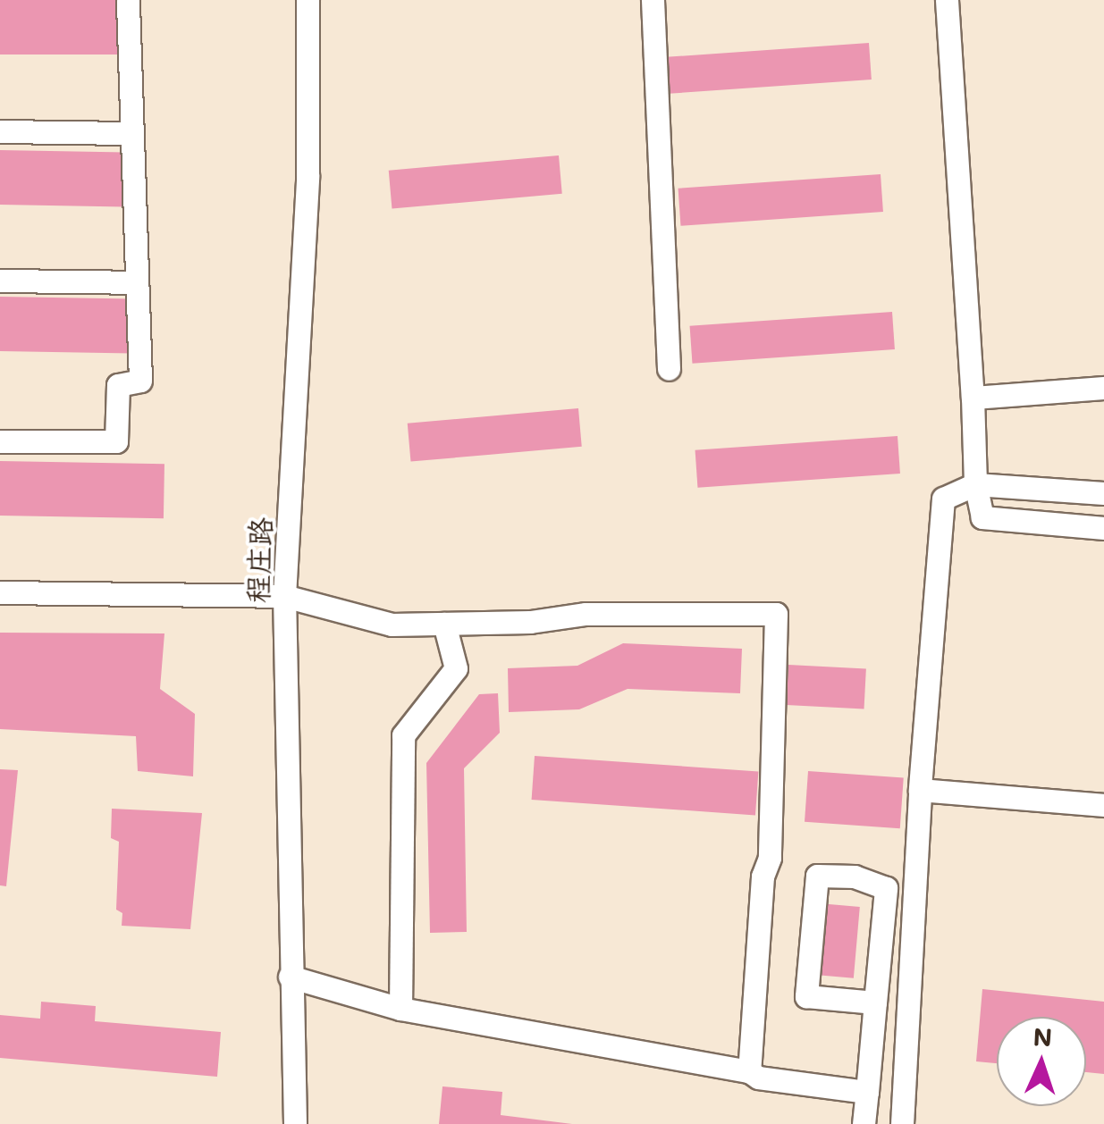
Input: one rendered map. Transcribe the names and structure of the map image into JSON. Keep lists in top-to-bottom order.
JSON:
{
  "streets": {
    "street": ["程庄路"]
  },
  "north": "top"
}
